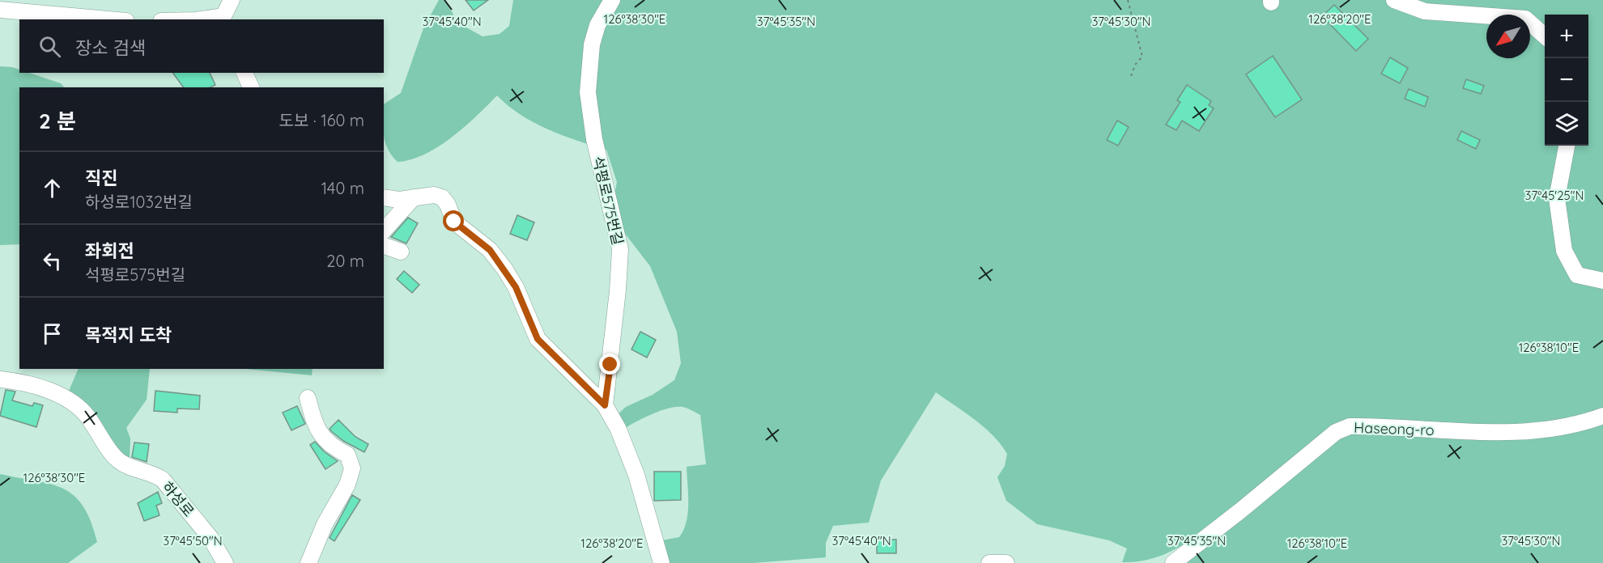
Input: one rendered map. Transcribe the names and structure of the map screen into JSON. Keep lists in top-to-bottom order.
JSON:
{
  "streets": {
    "street": ["석평로575번길", "Haseong-ro", "하성로"]
  },
  "north": "bottom left",
  "page": {
    "map_buttons": ["+", "−"],
    "search": "장소 검색",
    "heading": ["2 분", "도보 · 160 m"],
    "list": [
      ["직진", "하성로1032번길", "140 m"],
      ["좌회전", "석평로575번길", "20 m"],
      "목적지 도착"
    ]
  },
  "coordinates": [
    "126°38'30\"E",
    "126°38'20\"E",
    "37°45'40\"N",
    "37°45'35\"N",
    "37°45'30\"N",
    "37°45'25\"N",
    "126°38'10\"E",
    "37°45'50\"N"
  ]
}
